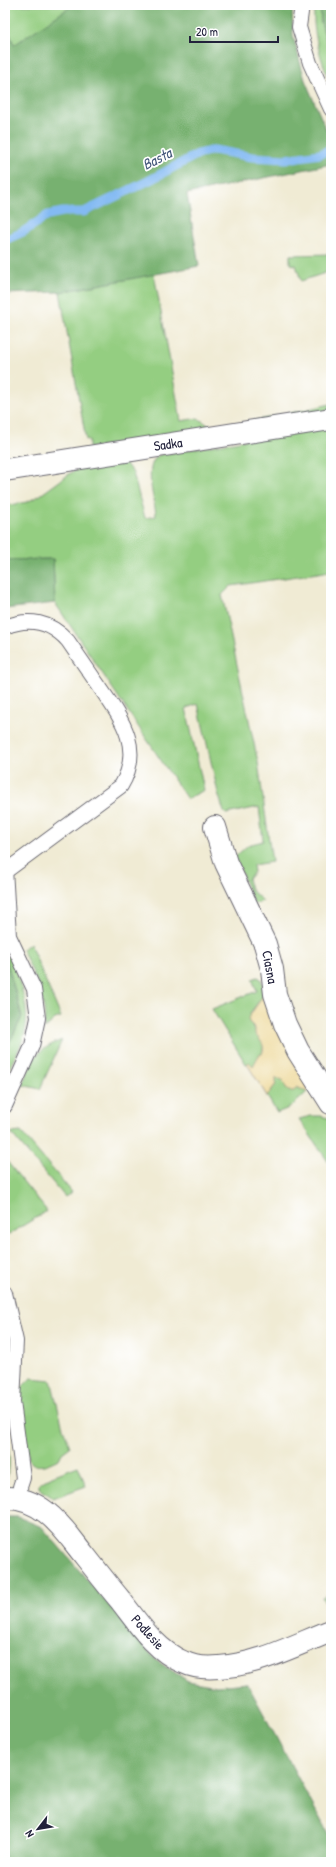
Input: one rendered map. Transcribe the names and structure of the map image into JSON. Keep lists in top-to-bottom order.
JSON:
{
  "streets": {
    "street": ["Sadka", "Ciasna", "Podlesie"]
  },
  "water": ["Basta"],
  "scale_bar": "20 m",
  "north": "bottom left"
}
